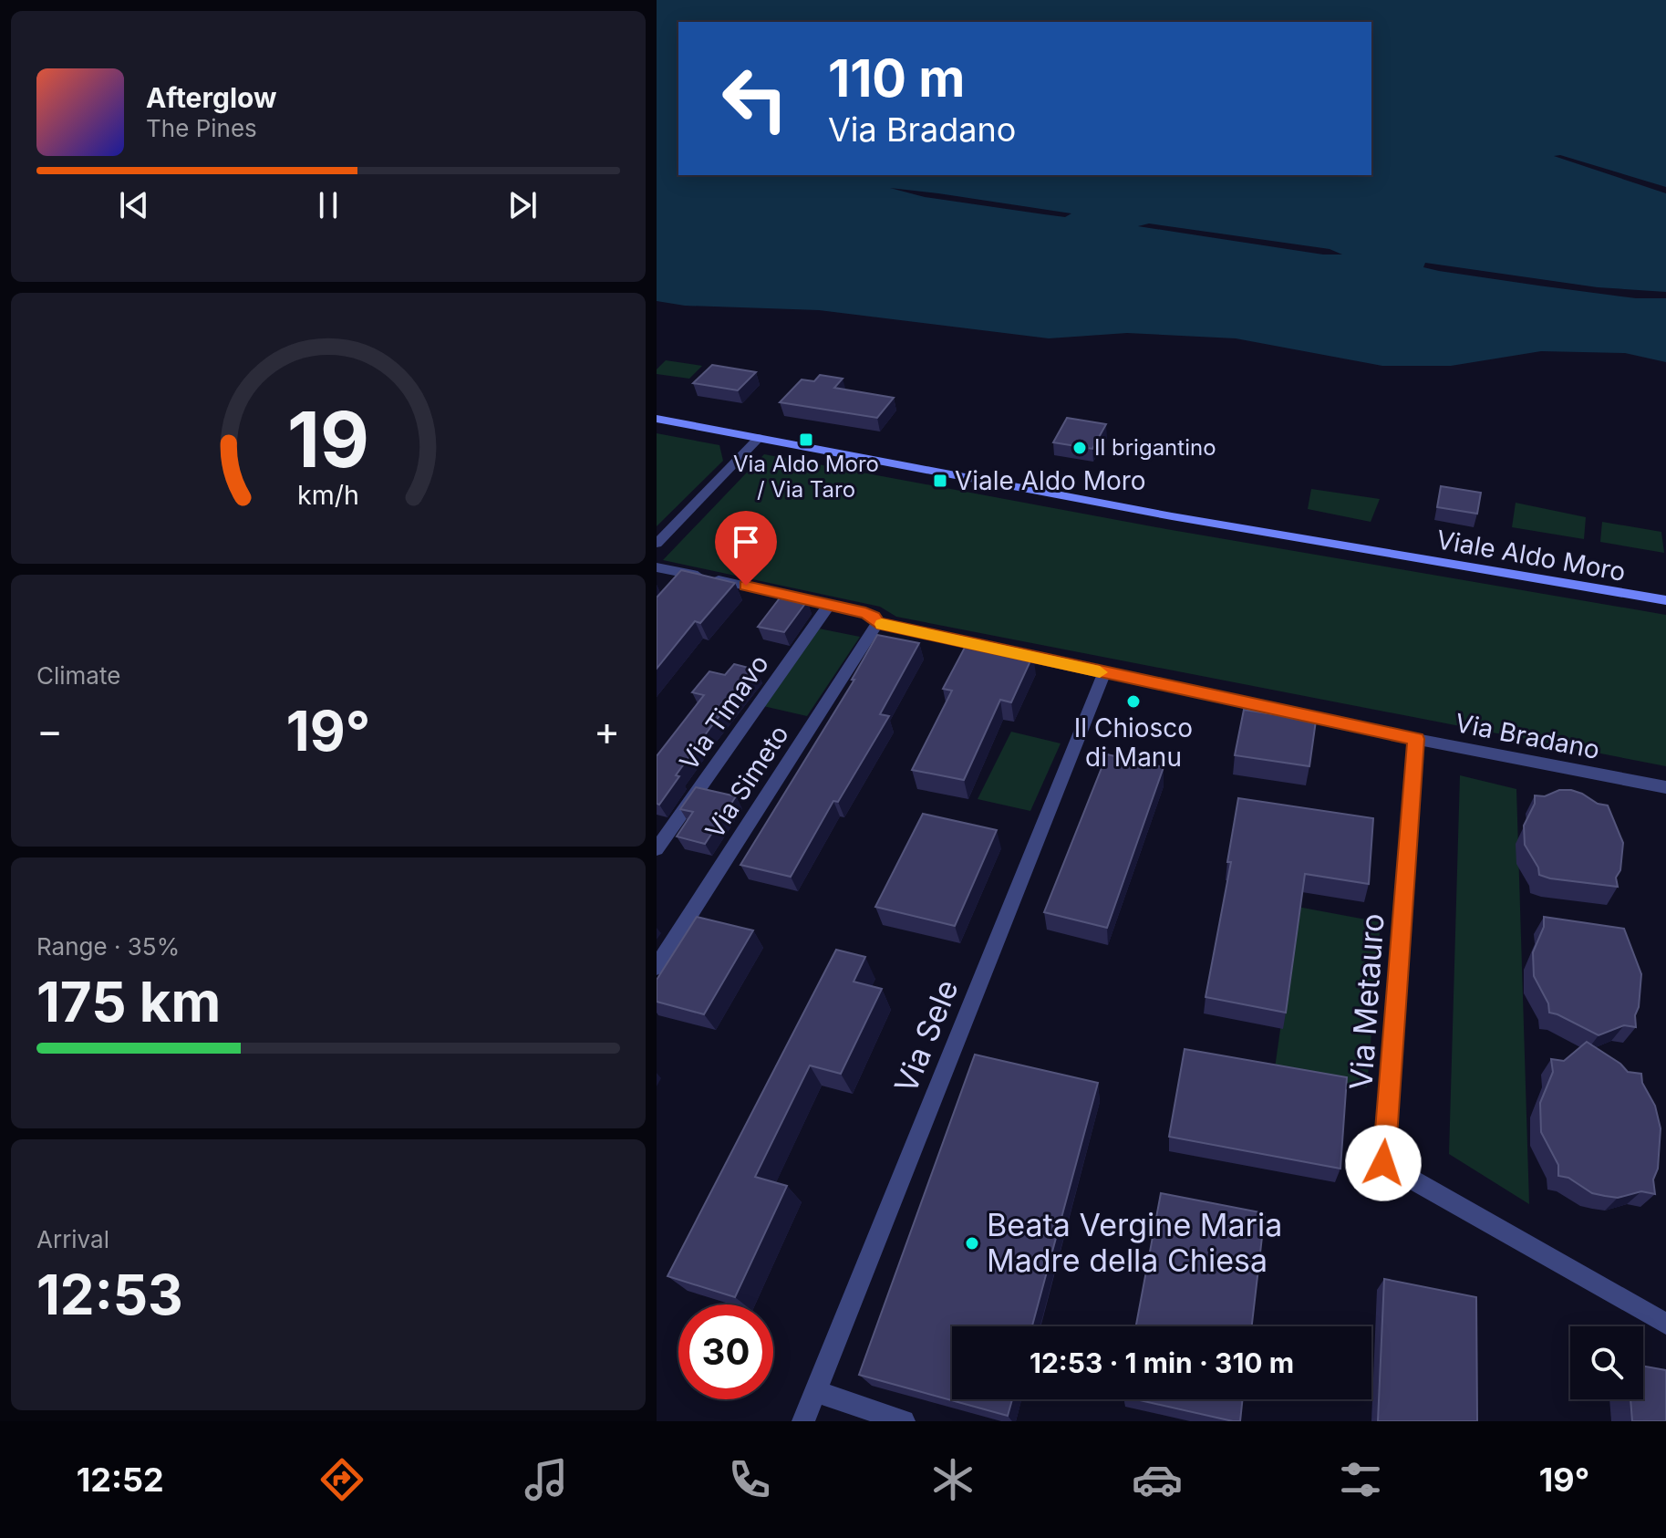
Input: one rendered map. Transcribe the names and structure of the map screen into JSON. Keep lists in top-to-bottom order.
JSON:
{
  "streets": {
    "street": [
      "Viale Aldo Moro",
      "Via Timavo",
      "Via Bradano",
      "Via Simeto",
      "Via Metauro",
      "Via Sele"
    ]
  },
  "crossings": [
    ["Via Timavo", "Via Bradano"],
    ["Via Bradano", "Via Simeto"],
    ["Via Bradano", "Via Metauro"],
    ["Via Bradano", "Via Sele"]
  ],
  "places": {
    "transit": ["Via Aldo Moro / Via Taro", "Viale Aldo Moro"],
    "other": ["Il brigantino", "Il Chiosco di Manu", "Beata Vergine Maria Madre della Chiesa"]
  },
  "page": {
    "turn": ["110 m", "Via Bradano"],
    "song": ["Afterglow", "The Pines"],
    "tile": [
      "Climate",
      ["Range · 35%", "175 km"],
      ["Arrival", "12:53"]
    ],
    "heat": ["−", "19°", "+"],
    "limit": "30",
    "trip": "12:53 · 1 min · 310 m",
    "tabs": ["12:52", "19°"],
    "gauge": ["19", "km/h"]
  }
}
